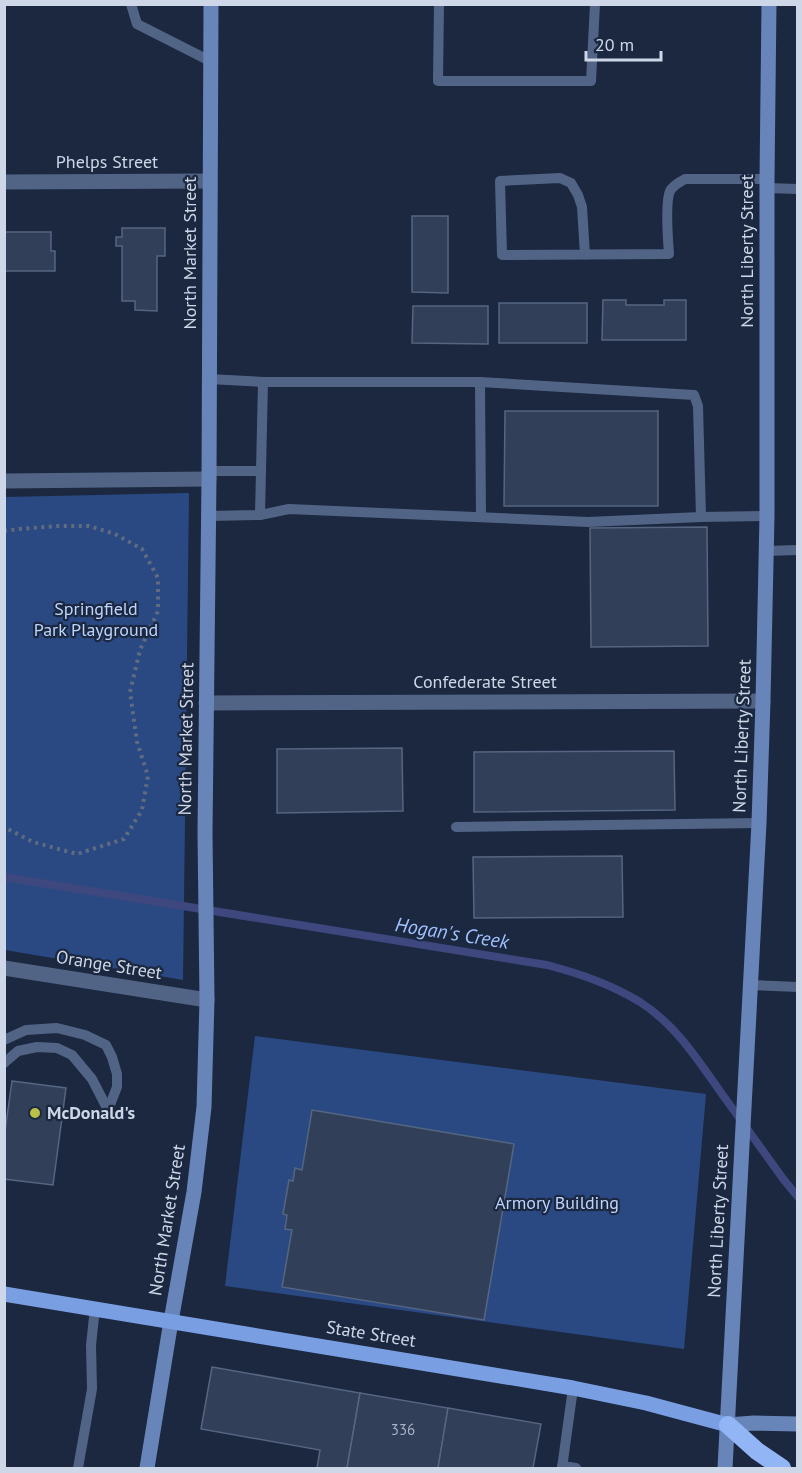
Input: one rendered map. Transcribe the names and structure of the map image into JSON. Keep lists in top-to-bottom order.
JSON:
{
  "streets": {
    "main road": ["State Street"],
    "street": [
      "Phelps Street",
      "North Liberty Street",
      "North Market Street",
      "Confederate Street",
      "Orange Street"
    ]
  },
  "crossings": [
    ["Phelps Street", "North Market Street"],
    ["North Liberty Street", "Confederate Street"],
    ["North Liberty Street", "State Street"],
    ["North Market Street", "Confederate Street"],
    ["North Market Street", "Orange Street"],
    ["North Market Street", "State Street"]
  ],
  "water": ["Hogan's Creek"],
  "parks": ["Springfield Park Playground", "Armory Building"],
  "places": ["McDonald's"],
  "house_numbers": ["336"],
  "scale_bar": "20 m"
}
